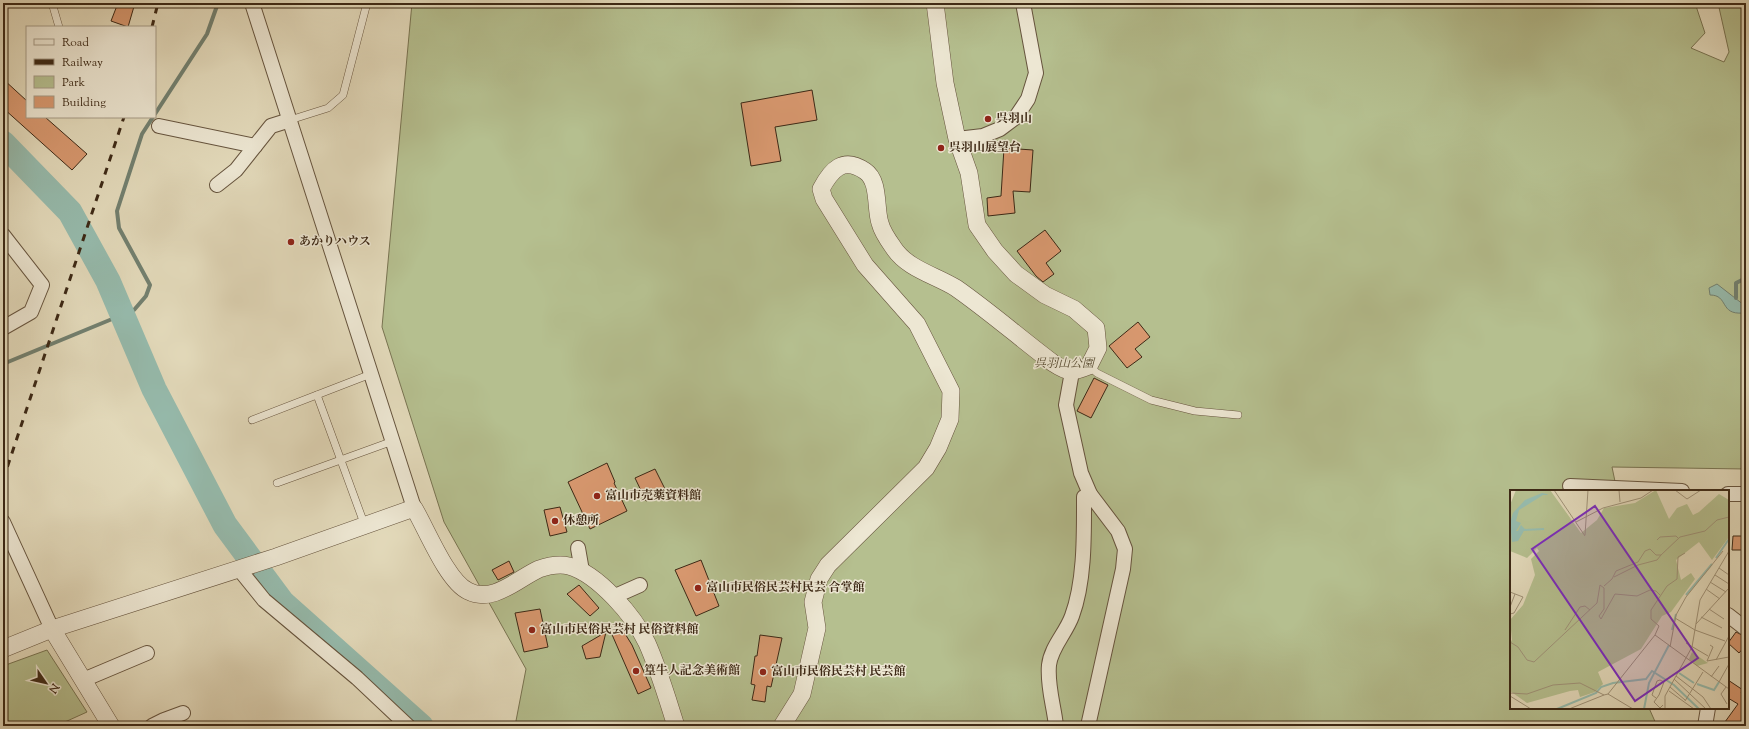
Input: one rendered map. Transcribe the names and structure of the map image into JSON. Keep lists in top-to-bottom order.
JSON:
{
  "parks": ["呉羽山公園"],
  "places": [
    "呉羽山",
    "呉羽山展望台",
    "あかりハウス",
    "富山市売薬資料館",
    "休憩所",
    "富山市民俗民芸村民芸 合掌館",
    "富山市民俗民芸村 民俗資料館",
    "篁牛人記念美術館",
    "富山市民俗民芸村 民芸館"
  ],
  "legend": [
    "Road",
    "Railway",
    "Park",
    "Building"
  ],
  "north": "bottom right"
}
